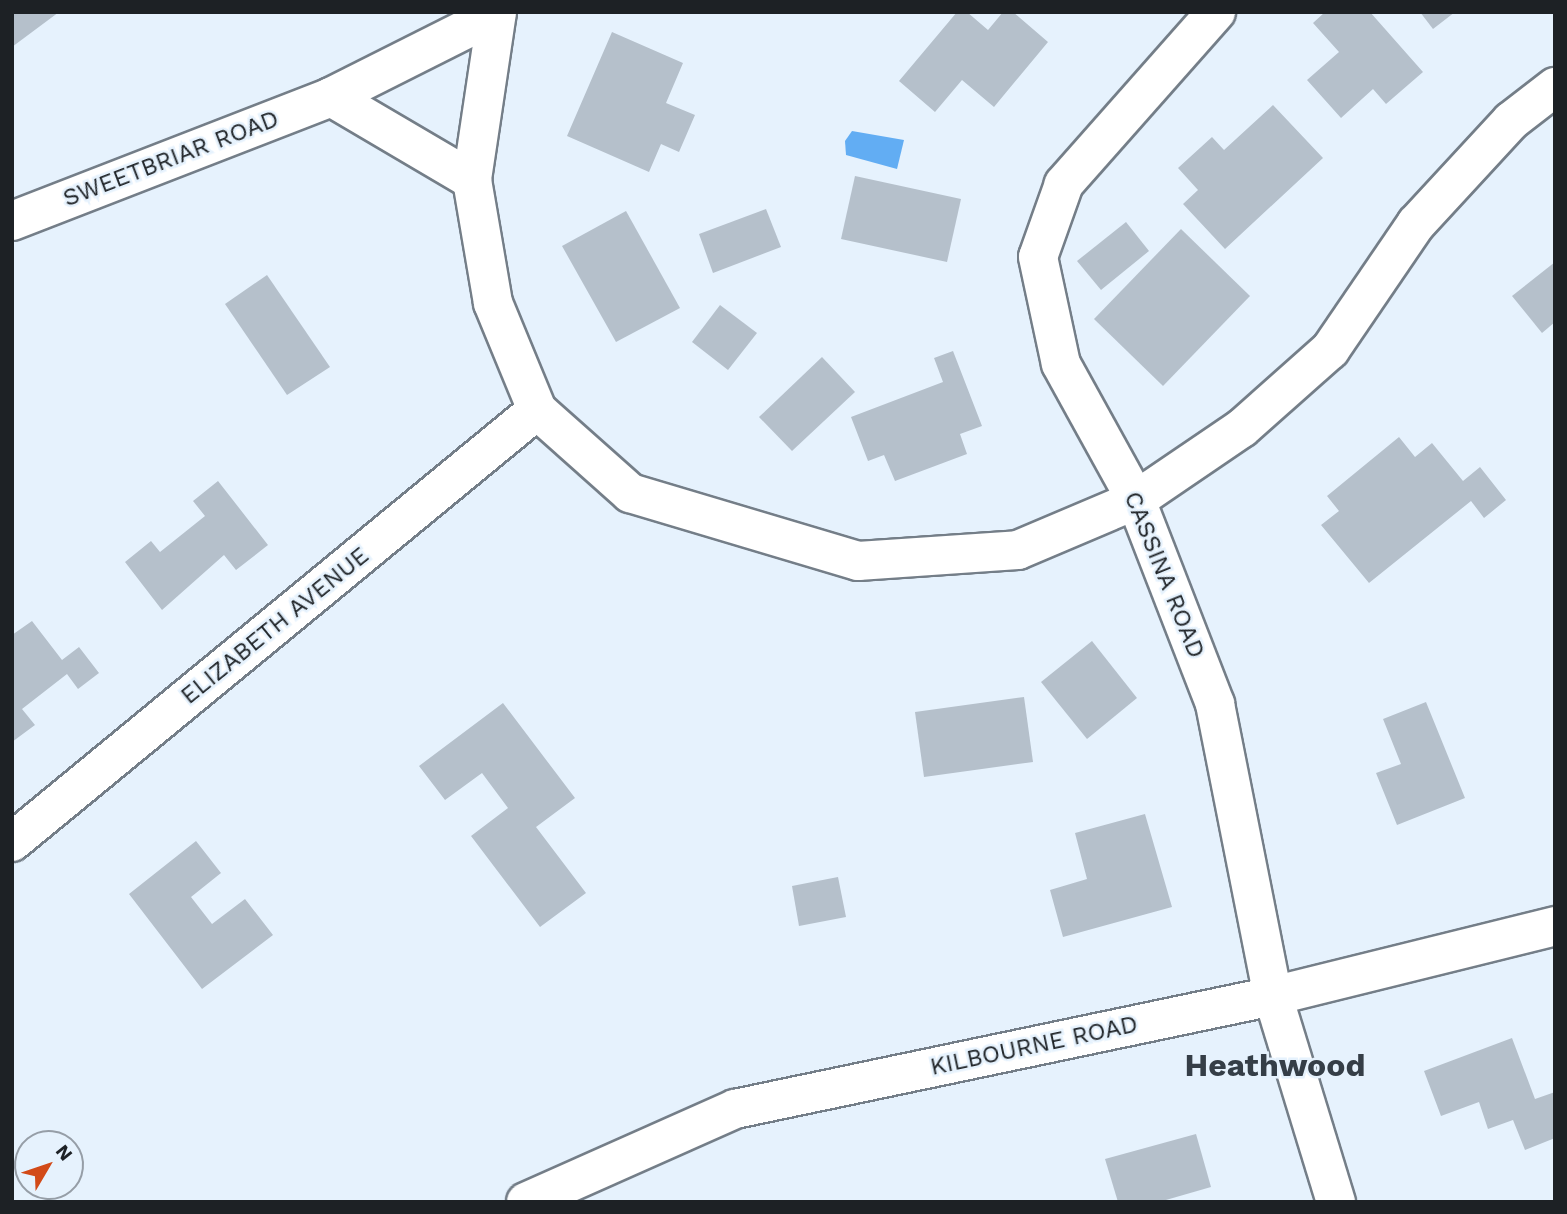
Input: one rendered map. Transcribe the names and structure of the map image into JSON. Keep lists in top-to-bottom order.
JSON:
{
  "streets": {
    "street": [
      "SWEETBRIAR ROAD",
      "CASSINA ROAD",
      "ELIZABETH AVENUE",
      "KILBOURNE ROAD"
    ]
  },
  "crossings": [
    ["CASSINA ROAD", "KILBOURNE ROAD"]
  ],
  "districts": ["Heathwood"],
  "north": "top right"
}
